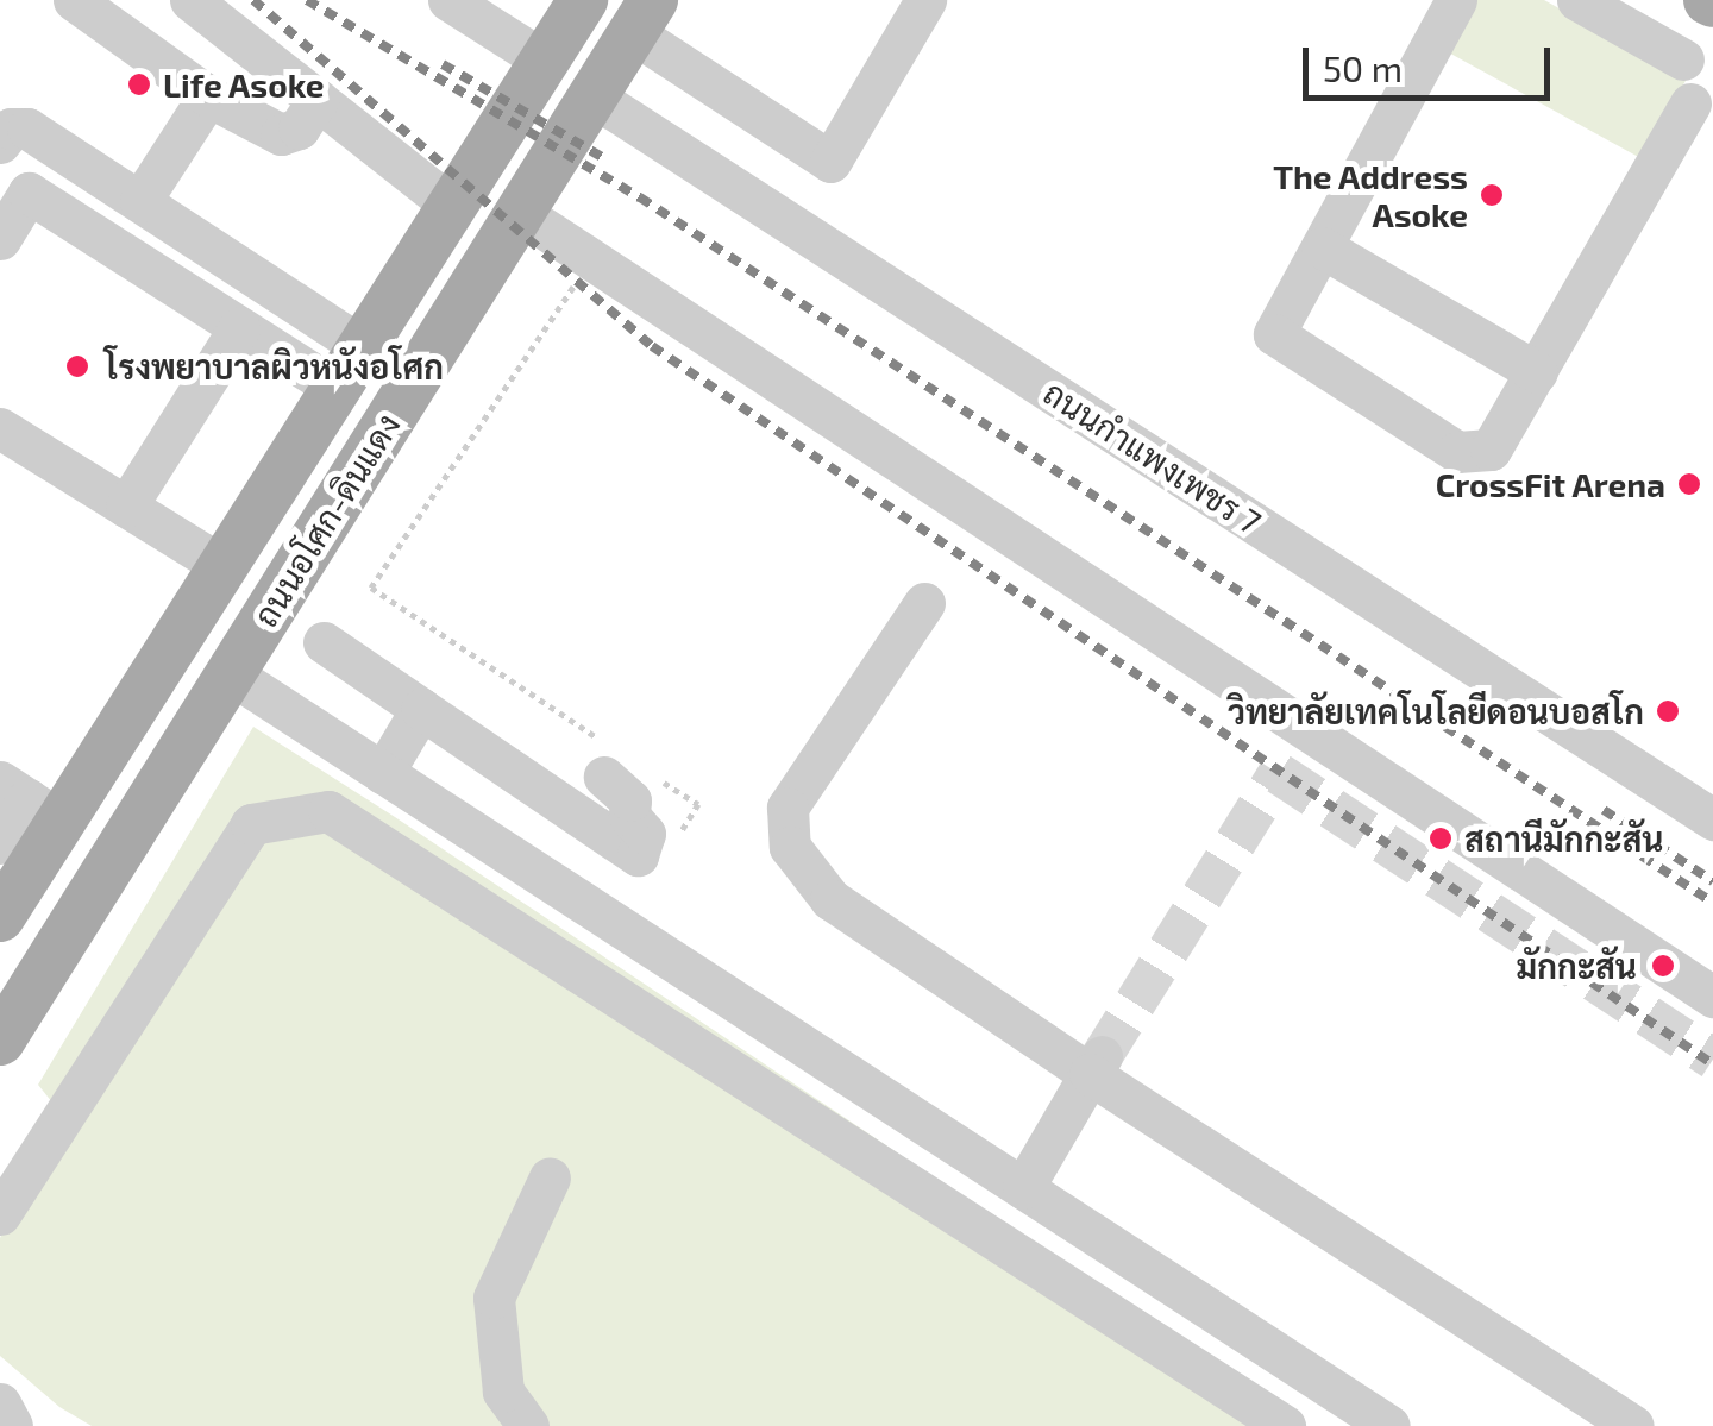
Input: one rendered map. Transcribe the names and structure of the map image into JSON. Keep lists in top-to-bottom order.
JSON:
{
  "streets": {
    "main road": ["ถนนอโศก-ดินแดง"],
    "street": ["ถนนกำแพงเพชร 7"]
  },
  "crossings": [
    ["ถนนกำแพงเพชร 7", "ถนนอโศก-ดินแดง"]
  ],
  "places": [
    "Life Asoke",
    "The Address Asoke",
    "โรงพยาบาลผิวหนังอโศก",
    "CrossFit Arena",
    "วิทยาลัยเทคโนโลยีดอนบอสโก",
    "สถานีมักกะสัน",
    "มักกะสัน"
  ],
  "scale_bar": "50 m"
}
